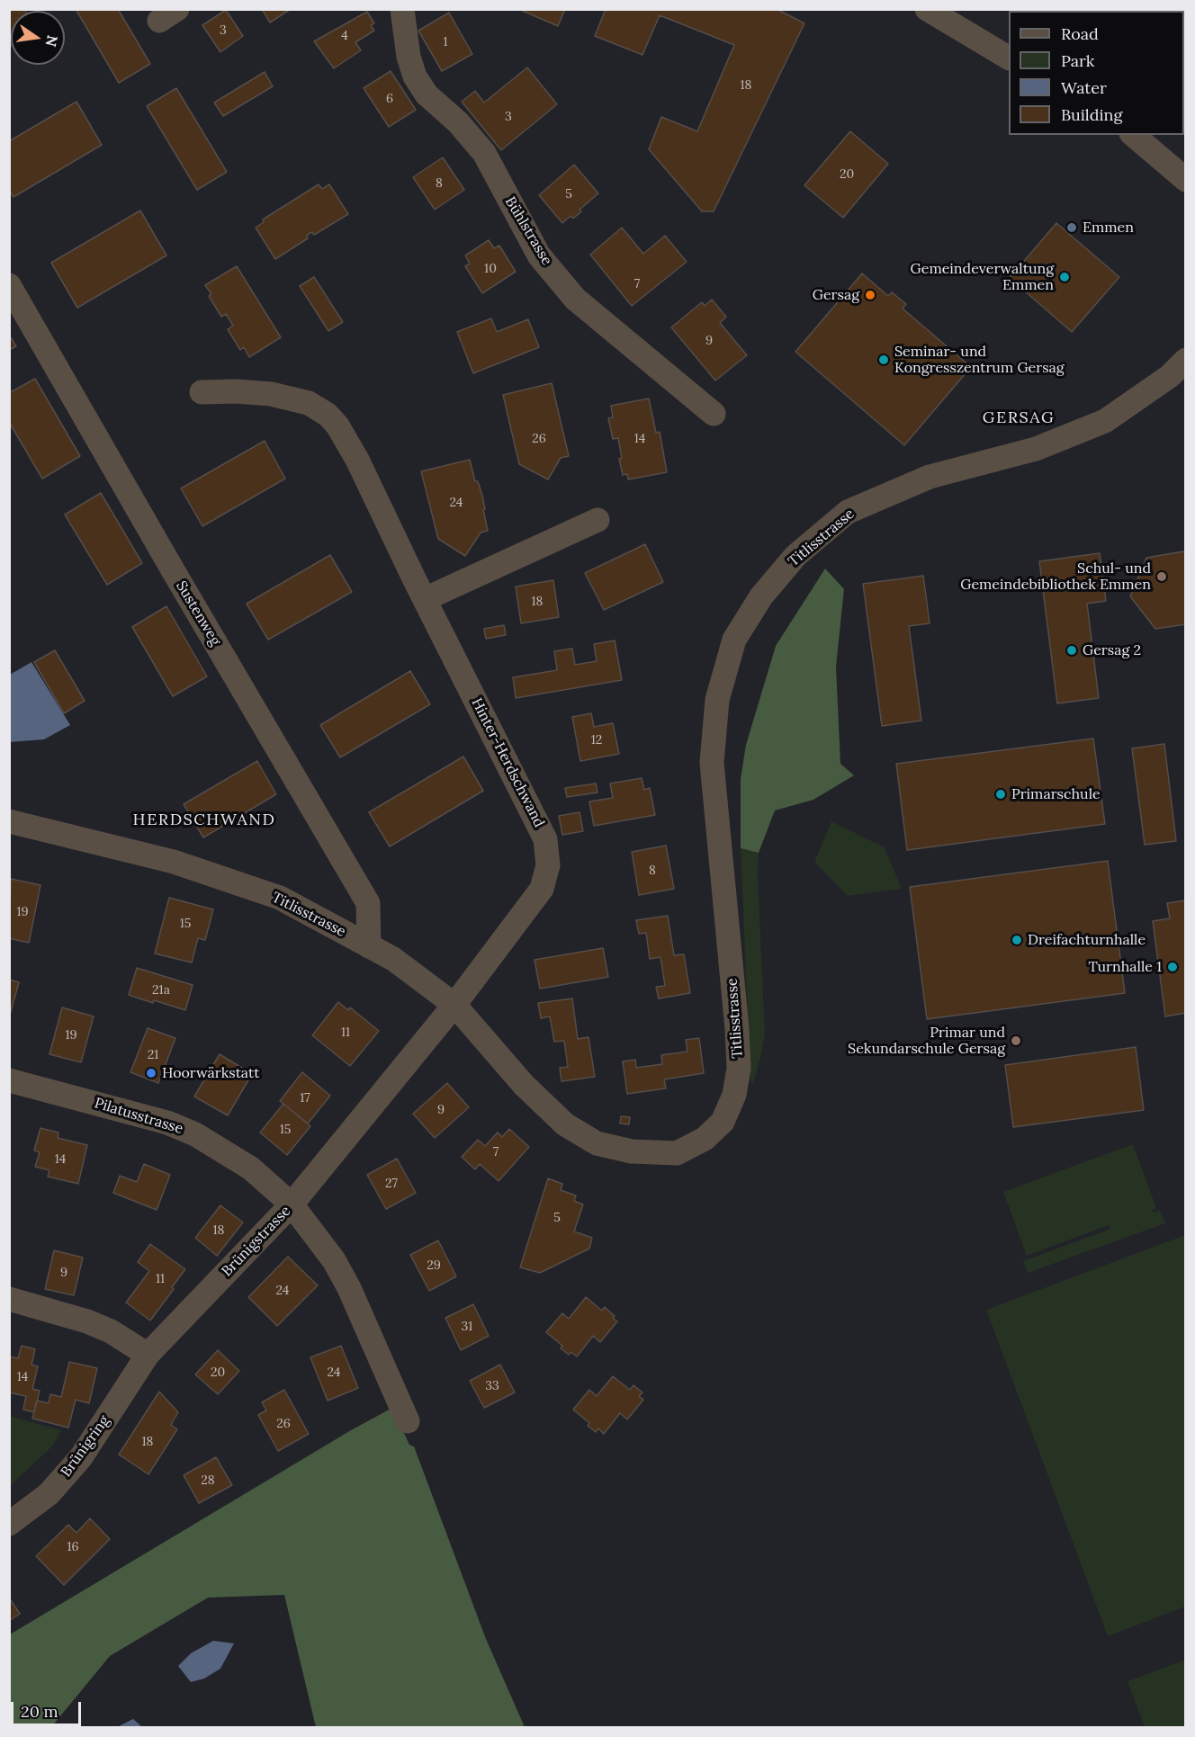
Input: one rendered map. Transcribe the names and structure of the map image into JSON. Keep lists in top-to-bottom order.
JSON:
{
  "streets": {
    "street": [
      "Bühlstrasse",
      "Titlisstrasse",
      "Sustenweg",
      "Hinter-Herdschwand",
      "Pilatusstrasse",
      "Brünigstrasse",
      "Brünigring"
    ]
  },
  "crossings": [
    ["Titlisstrasse", "Sustenweg"],
    ["Titlisstrasse", "Hinter-Herdschwand"],
    ["Titlisstrasse", "Brünigstrasse"],
    ["Hinter-Herdschwand", "Brünigstrasse"],
    ["Pilatusstrasse", "Brünigstrasse"],
    ["Brünigstrasse", "Brünigring"]
  ],
  "districts": ["GERSAG", "HERDSCHWAND"],
  "places": [
    "Emmen",
    "Gemeindeverwaltung Emmen",
    "Gersag",
    "Seminar- und Kongresszentrum Gersag",
    "Schul- und Gemeindebibliothek Emmen",
    "Gersag 2",
    "Primarschule",
    "Dreifachturnhalle",
    "Turnhalle 1",
    "Primar und Sekundarschule Gersag",
    "Hoorwärkstatt"
  ],
  "house_numbers": [
    "3",
    "4",
    "1",
    "18",
    "6",
    "3",
    "20",
    "8",
    "5",
    "10",
    "7",
    "9",
    "26",
    "14",
    "24",
    "18",
    "12",
    "8",
    "19",
    "15",
    "21a",
    "11",
    "19",
    "21",
    "17",
    "9",
    "15",
    "7",
    "14",
    "27",
    "5",
    "18",
    "29",
    "9",
    "11",
    "24",
    "31",
    "20",
    "24",
    "14",
    "33",
    "26",
    "18",
    "28",
    "16"
  ],
  "legend": [
    "Road",
    "Park",
    "Water",
    "Building"
  ],
  "scale_bar": "20 m",
  "north": "right"
}
